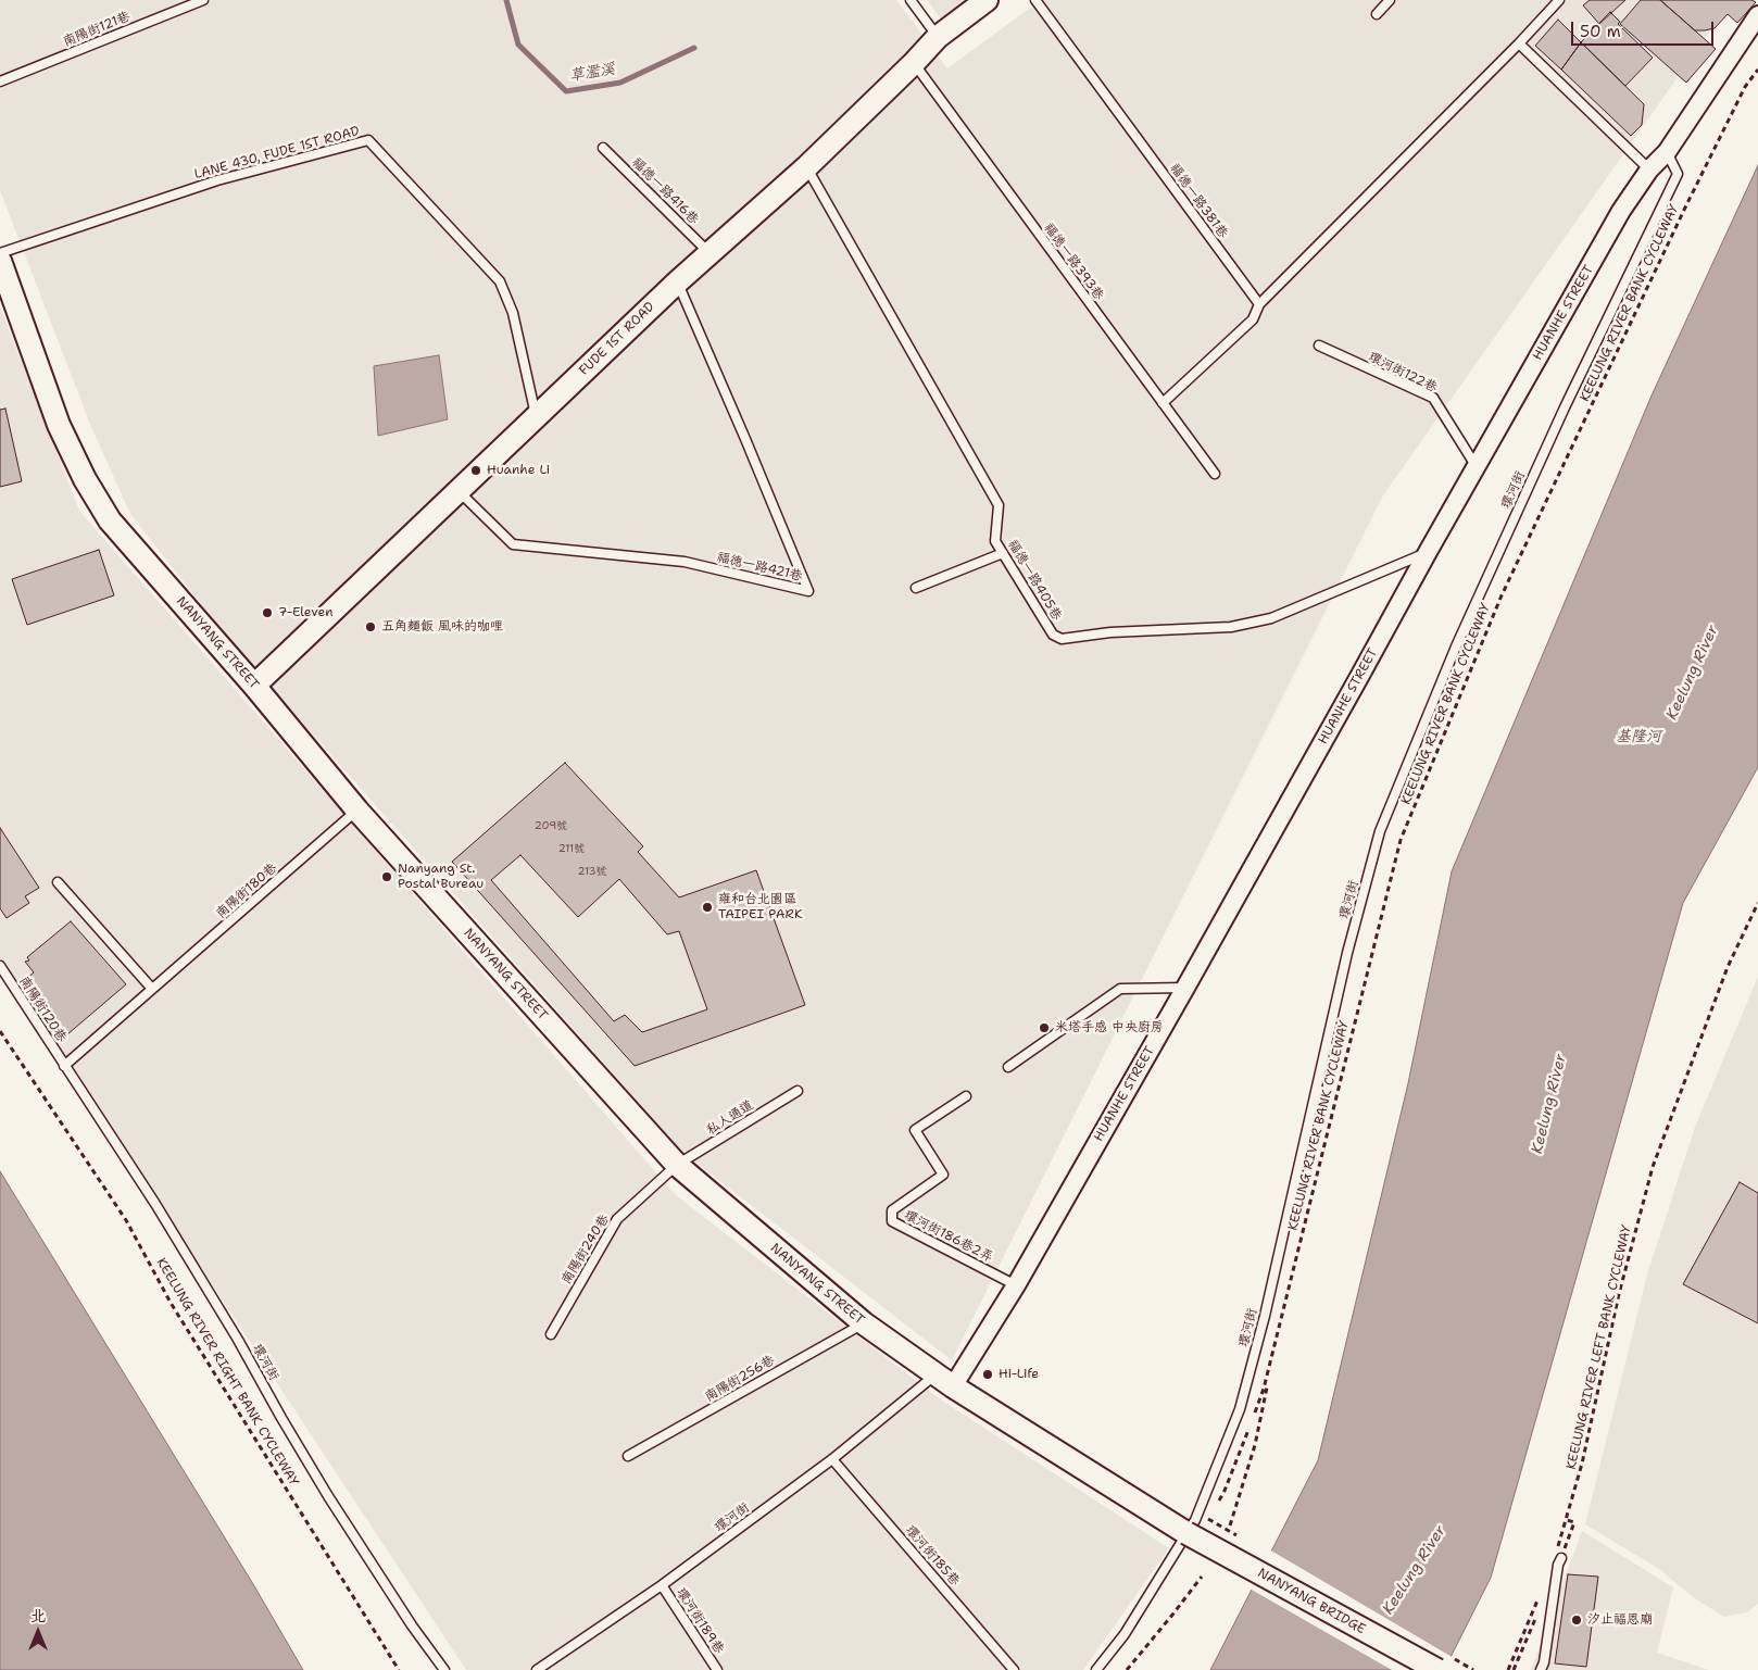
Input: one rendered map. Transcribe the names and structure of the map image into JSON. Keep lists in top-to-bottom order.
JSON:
{
  "streets": {
    "street": [
      "HUANHE STREET",
      "FUDE 1ST ROAD",
      "NANYANG STREET",
      "NANYANG BRIDGE"
    ],
    "lane": [
      "南陽街121巷",
      "LANE 430, FUDE 1ST ROAD",
      "福德一路416巷",
      "福德一路381巷",
      "福德一路393巷",
      "環河街122巷",
      "環河街",
      "福德一路421巷",
      "福德一路405巷",
      "南陽街180巷",
      "南陽街120巷",
      "私人通道",
      "環河街186巷2弄",
      "南陽街240巷",
      "南陽街256巷",
      "環河街185巷",
      "環河街189巷"
    ],
    "path": ["KEELUNG RIVER BANK CYCLEWAY", "KEELUNG RIVER LEFT BANK CYCLEWAY", "KEELUNG RIVER RIGHT BANK CYCLEWAY"]
  },
  "crossings": [
    ["LANE 430, FUDE 1ST ROAD", "FUDE 1ST ROAD"],
    ["福德一路416巷", "FUDE 1ST ROAD"],
    ["福德一路393巷", "FUDE 1ST ROAD"],
    ["HUANHE STREET", "環河街122巷"],
    ["HUANHE STREET", "環河街"],
    ["HUANHE STREET", "福德一路405巷"],
    ["HUANHE STREET", "NANYANG STREET"],
    ["HUANHE STREET", "環河街186巷2弄"],
    ["FUDE 1ST ROAD", "福德一路421巷"],
    ["FUDE 1ST ROAD", "福德一路405巷"],
    ["FUDE 1ST ROAD", "NANYANG STREET"],
    ["環河街", "NANYANG STREET"],
    ["環河街", "南陽街180巷"],
    ["環河街", "南陽街120巷"],
    ["環河街", "環河街185巷"],
    ["環河街", "NANYANG BRIDGE"],
    ["環河街", "環河街189巷"],
    ["NANYANG STREET", "南陽街180巷"],
    ["NANYANG STREET", "私人通道"],
    ["NANYANG STREET", "南陽街240巷"],
    ["NANYANG STREET", "南陽街256巷"],
    ["NANYANG STREET", "NANYANG BRIDGE"],
    ["南陽街180巷", "南陽街120巷"],
    ["私人通道", "南陽街240巷"]
  ],
  "water": ["草濫溪", "Keelung River", "基隆河"],
  "places": [
    "Huanhe Li",
    "7-Eleven",
    "五角麵飯 風味的咖哩",
    "Nanyang St. Postal Bureau",
    "雍和台北園區 TAIPEI PARK",
    "米塔手感 中央廚房",
    "Hi-Life",
    "汐止福恩廟"
  ],
  "house_numbers": ["209號", "211號", "213號"],
  "scale_bar": "50 m",
  "north": "top"
}
